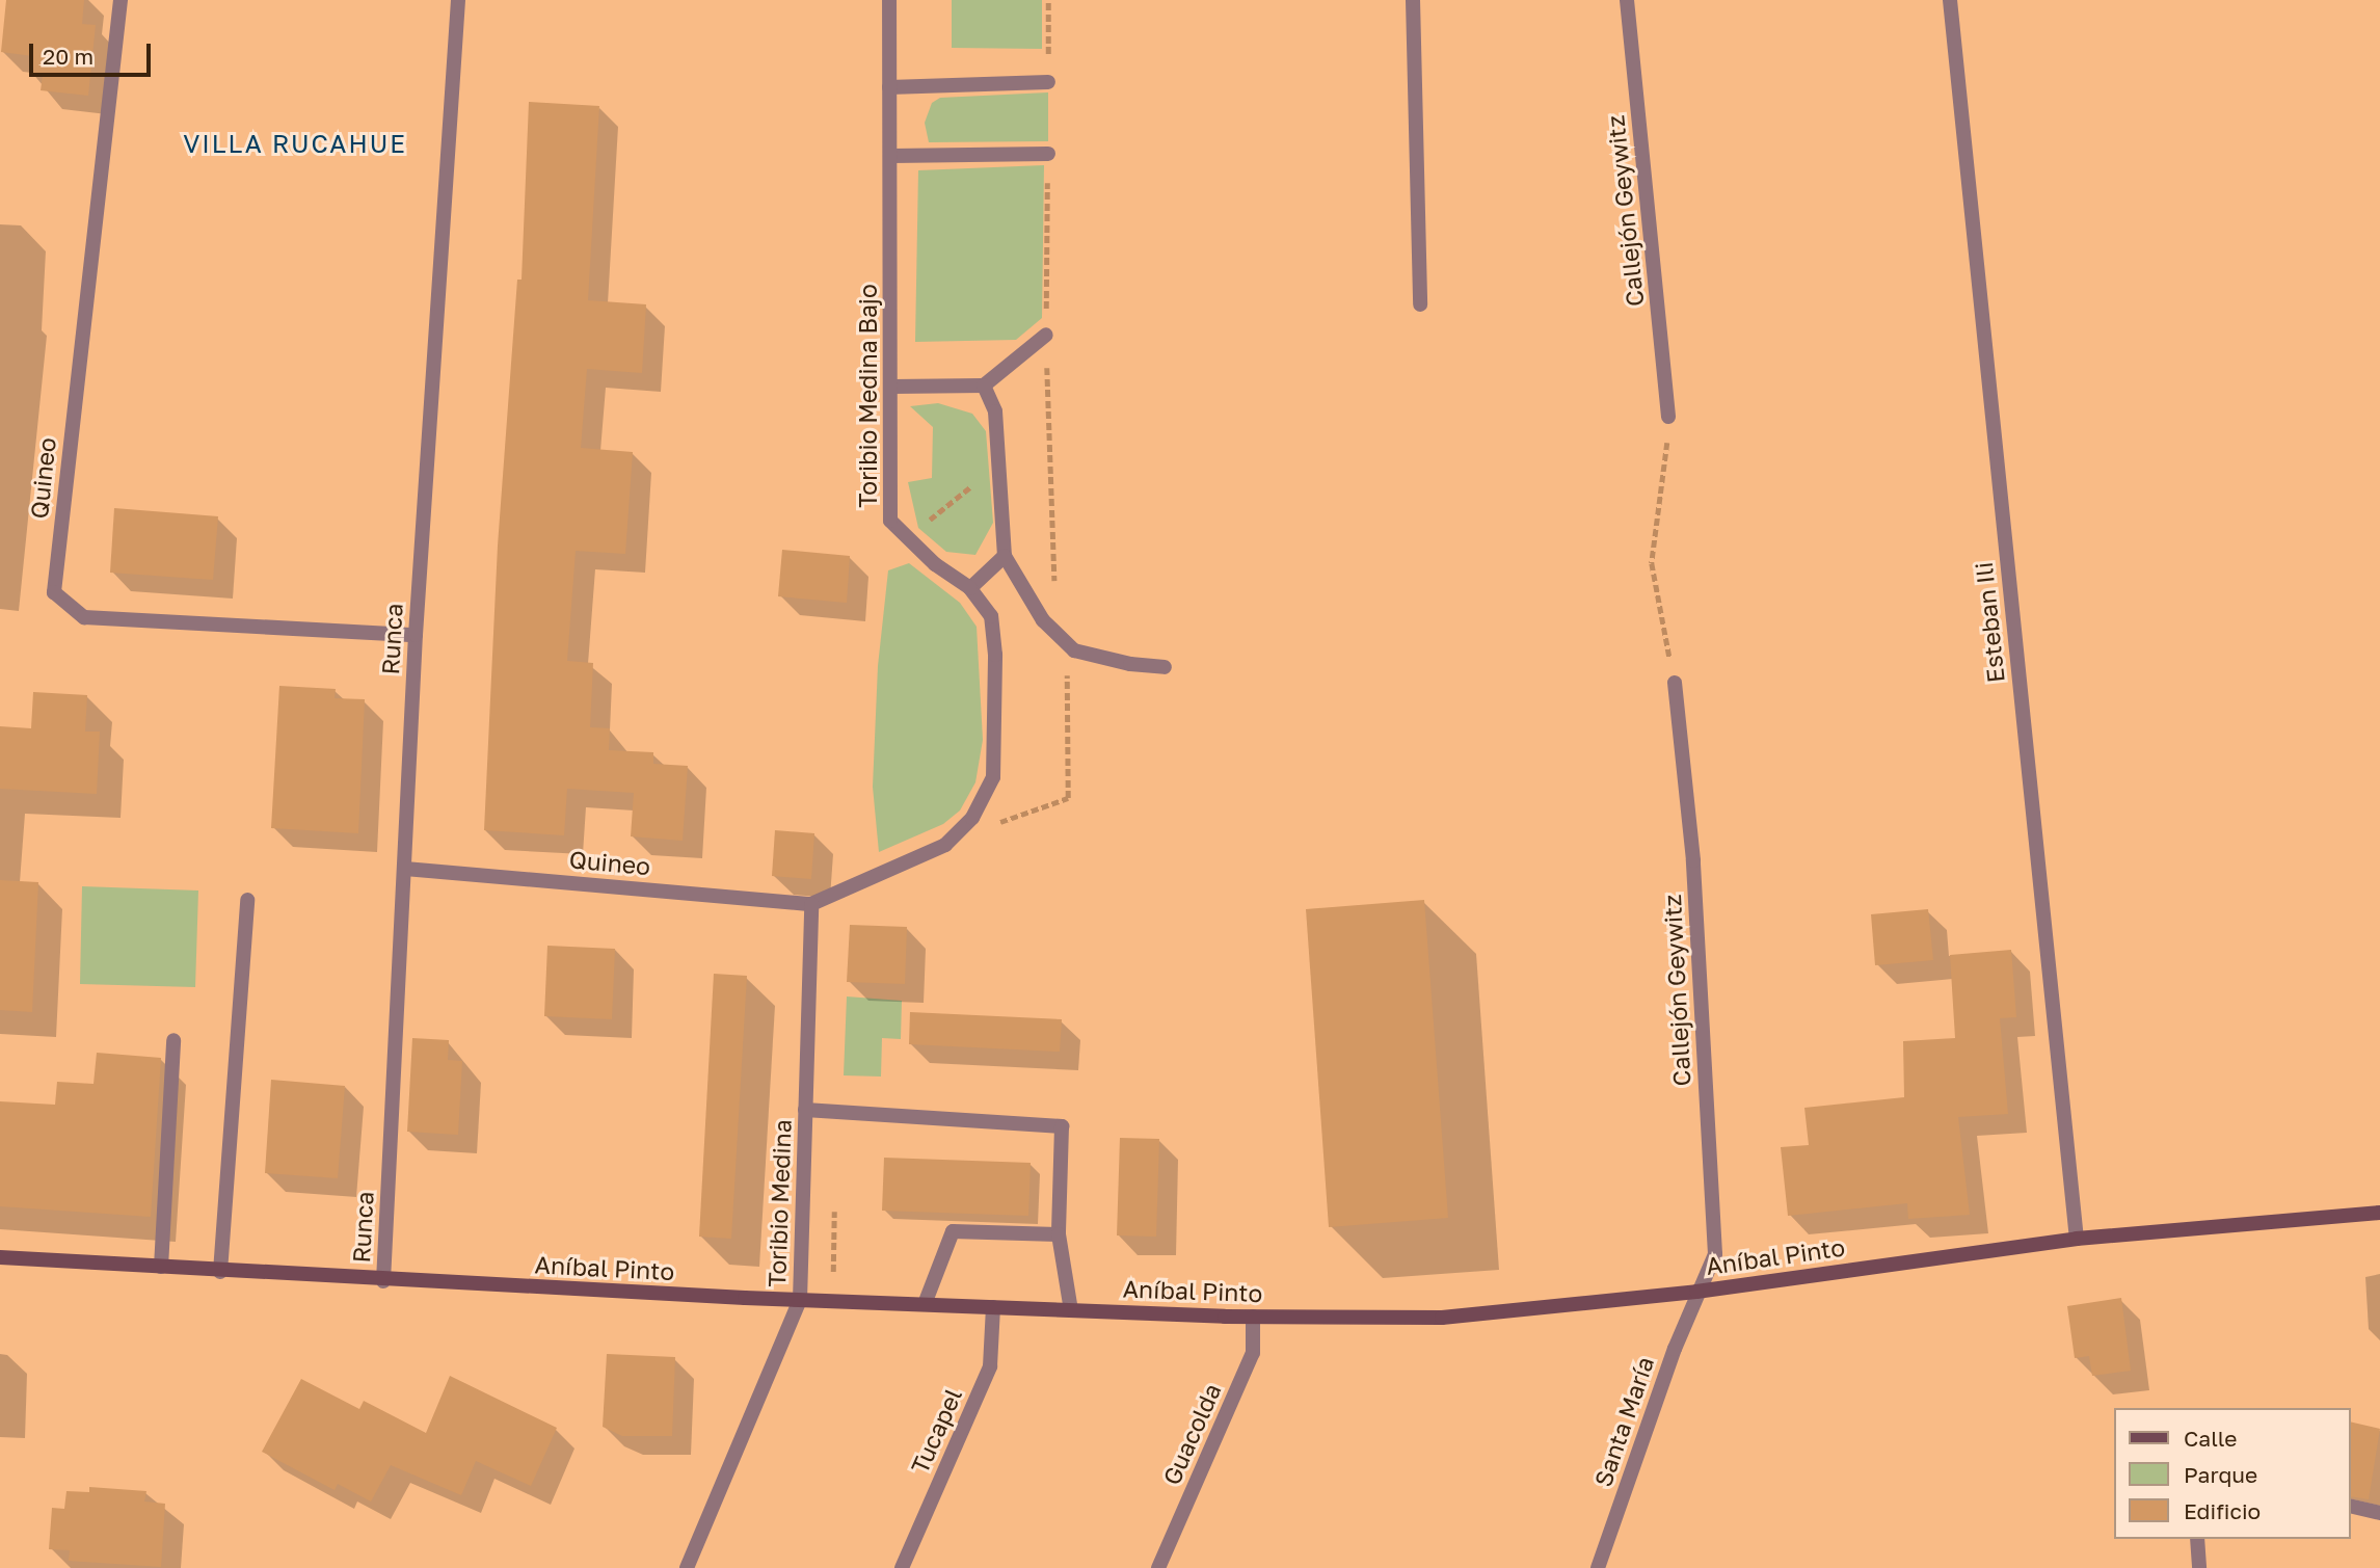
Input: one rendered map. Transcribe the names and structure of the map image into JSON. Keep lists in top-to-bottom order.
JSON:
{
  "streets": {
    "main road": ["Aníbal Pinto"],
    "street": [
      "Callejón Geywitz",
      "Toribio Medina Bajo",
      "Quineo",
      "Esteban Ili",
      "Runca",
      "Toribio Medina",
      "Santa María",
      "Tucapel",
      "Guacolda"
    ]
  },
  "crossings": [
    ["Callejón Geywitz", "Aníbal Pinto"],
    ["Callejón Geywitz", "Santa María"],
    ["Toribio Medina Bajo", "Quineo"],
    ["Toribio Medina Bajo", "Toribio Medina"],
    ["Quineo", "Runca"],
    ["Quineo", "Toribio Medina"],
    ["Esteban Ili", "Aníbal Pinto"],
    ["Runca", "Aníbal Pinto"],
    ["Toribio Medina", "Aníbal Pinto"],
    ["Aníbal Pinto", "Santa María"],
    ["Aníbal Pinto", "Tucapel"],
    ["Aníbal Pinto", "Guacolda"]
  ],
  "districts": ["VILLA RUCAHUE"],
  "legend": ["Calle", "Parque", "Edificio"],
  "scale_bar": "20 m"
}
